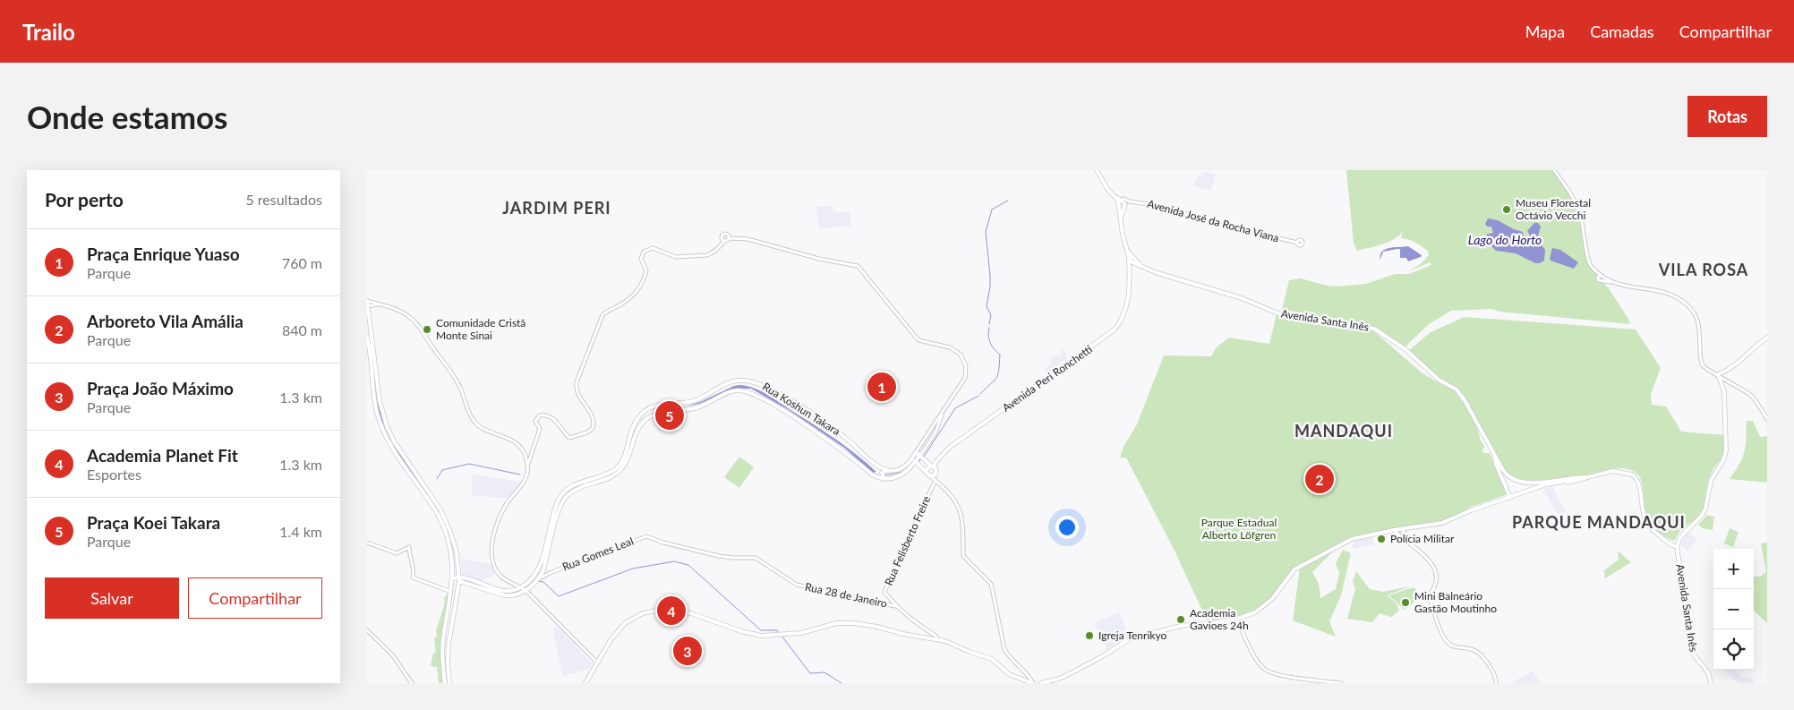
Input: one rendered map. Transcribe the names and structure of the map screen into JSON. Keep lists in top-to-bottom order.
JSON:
{
  "streets": {
    "main road": ["Avenida Santa Inês", "Avenida Peri Ronchetti", "Rua Koshun Takara"],
    "street": [
      "Avenida José da Rocha Viana",
      "Rua Felisberto Freire",
      "Rua Gomes Leal",
      "Rua 28 de Janeiro"
    ]
  },
  "crossings": [
    ["Avenida Peri Ronchetti", "Rua Felisberto Freire"],
    ["Rua Koshun Takara", "Rua Gomes Leal"],
    ["Rua Felisberto Freire", "Rua 28 de Janeiro"],
    ["Rua Gomes Leal", "Rua 28 de Janeiro"]
  ],
  "districts": [
    "JARDIM PERI",
    "VILA ROSA",
    "MANDAQUI",
    "PARQUE MANDAQUI"
  ],
  "water": ["Lago do Horto"],
  "parks": ["Parque Estadual Alberto Löfgren"],
  "places": [
    "Museu Florestal Octávio Vecchi",
    "Comunidade Cristã Monte Sinai",
    "Polícia Militar",
    "Mini Balneário Gastão Moutinho",
    "Academia Gavioes 24h",
    "Igreja Tenrikyo"
  ],
  "page": {
    "header": "Trailo",
    "nav": ["Mapa", "Camadas", "Compartilhar"],
    "buttons": [
      "Rotas",
      ["Salvar", "Compartilhar"]
    ],
    "title": "Onde estamos",
    "heading": ["Por perto", "5 resultados"],
    "list": [
      {
        "mark": "1",
        "name": "Praça Enrique Yuaso",
        "note": "Parque",
        "value": "760 m"
      },
      {
        "mark": "2",
        "name": "Arboreto Vila Amália",
        "note": "Parque",
        "value": "840 m"
      },
      {
        "mark": "3",
        "name": "Praça João Máximo",
        "note": "Parque",
        "value": "1.3 km"
      },
      {
        "mark": "4",
        "name": "Academia Planet Fit",
        "note": "Esportes",
        "value": "1.3 km"
      },
      {
        "mark": "5",
        "name": "Praça Koei Takara",
        "note": "Parque",
        "value": "1.4 km"
      }
    ],
    "pins": [
      "1",
      "5",
      "2",
      "4",
      "3"
    ],
    "map_buttons": ["+", "−"]
  }
}
